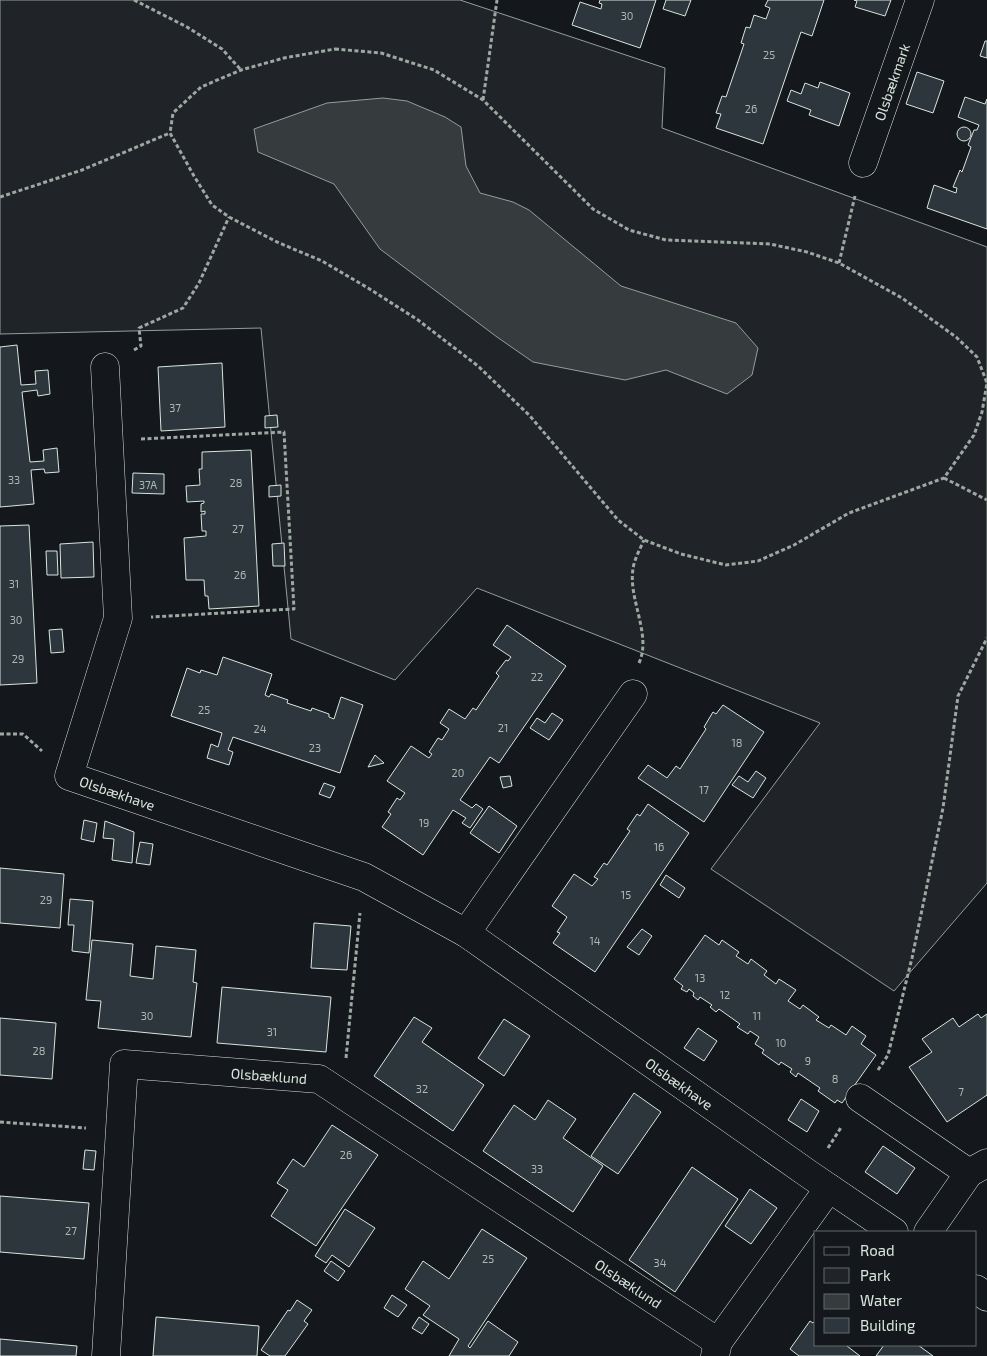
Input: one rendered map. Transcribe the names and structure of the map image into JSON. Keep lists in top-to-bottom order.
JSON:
{
  "streets": {
    "street": ["Olsbækmark", "Olsbækhave", "Olsbæklund"]
  },
  "crossings": [
    ["Olsbækhave", "Olsbæklund"]
  ],
  "house_numbers": [
    "30",
    "25",
    "26",
    "37",
    "33",
    "28",
    "37A",
    "27",
    "26",
    "31",
    "30",
    "29",
    "22",
    "25",
    "21",
    "24",
    "18",
    "23",
    "20",
    "17",
    "19",
    "16",
    "15",
    "29",
    "14",
    "13",
    "12",
    "30",
    "11",
    "31",
    "10",
    "28",
    "9",
    "8",
    "32",
    "7",
    "26",
    "33",
    "27",
    "25",
    "34"
  ],
  "legend": [
    "Road",
    "Park",
    "Water",
    "Building"
  ]
}
